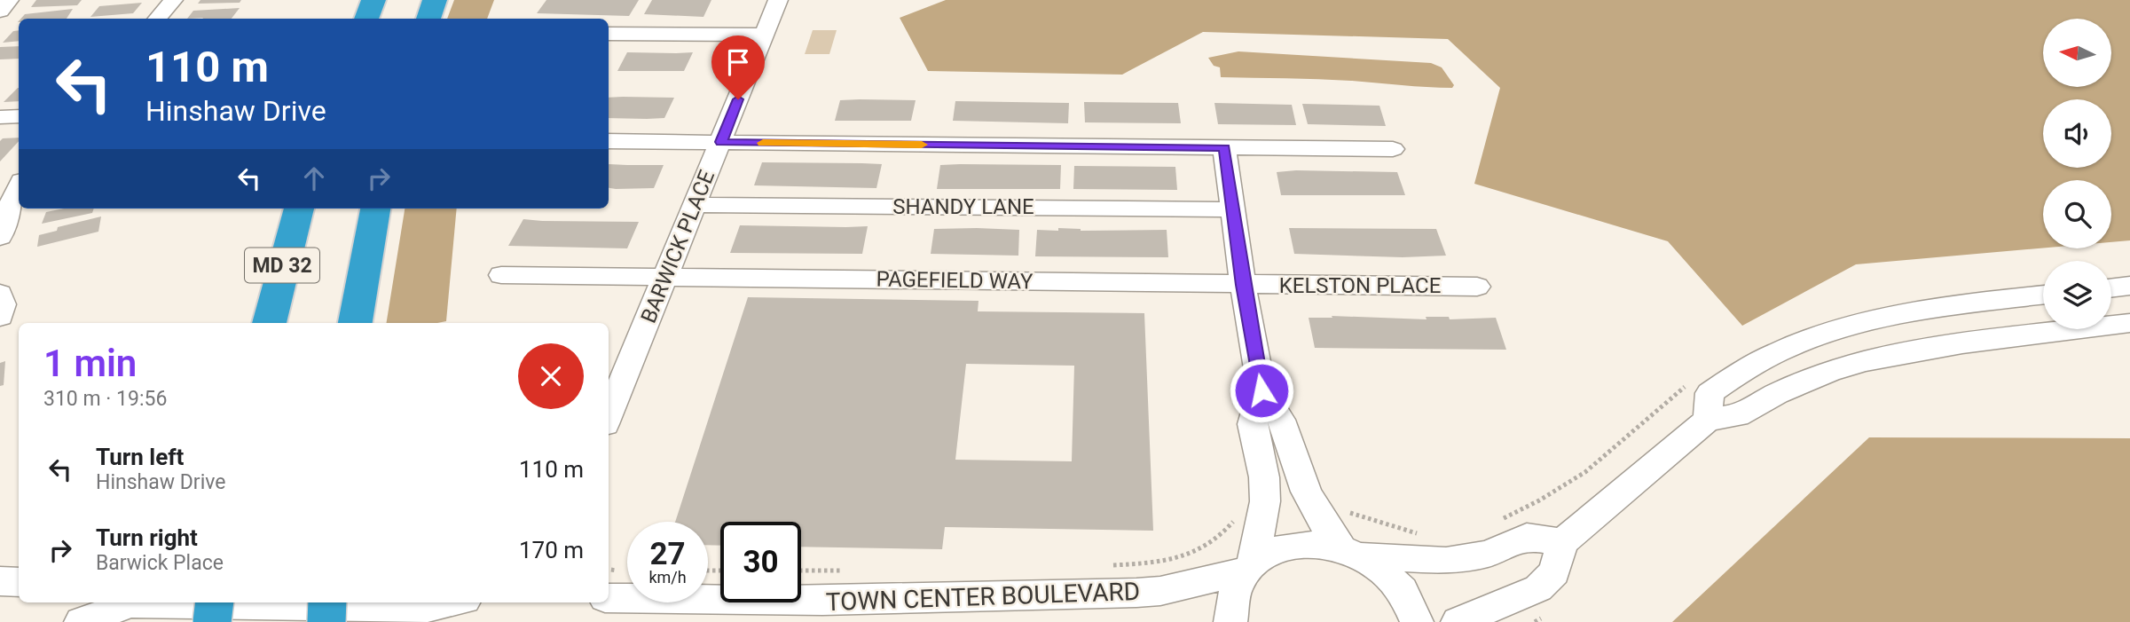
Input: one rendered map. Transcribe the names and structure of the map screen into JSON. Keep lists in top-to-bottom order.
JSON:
{
  "streets": {
    "highway": ["MD 32"],
    "street": [
      "SHANDY LANE",
      "BARWICK PLACE",
      "PAGEFIELD WAY",
      "KELSTON PLACE",
      "TOWN CENTER BOULEVARD"
    ]
  },
  "crossings": [
    ["SHANDY LANE", "BARWICK PLACE"],
    ["BARWICK PLACE", "PAGEFIELD WAY"],
    ["PAGEFIELD WAY", "KELSTON PLACE"]
  ],
  "north": "left",
  "page": {
    "turn": ["110 m", "Hinshaw Drive"],
    "heading": ["1 min", "310 m · 19:56"],
    "list": [
      {
        "name": "Turn left",
        "note": "Hinshaw Drive",
        "value": "110 m"
      },
      {
        "name": "Turn right",
        "note": "Barwick Place",
        "value": "170 m"
      }
    ],
    "speed": "27 km/h",
    "limit": "30"
  }
}
